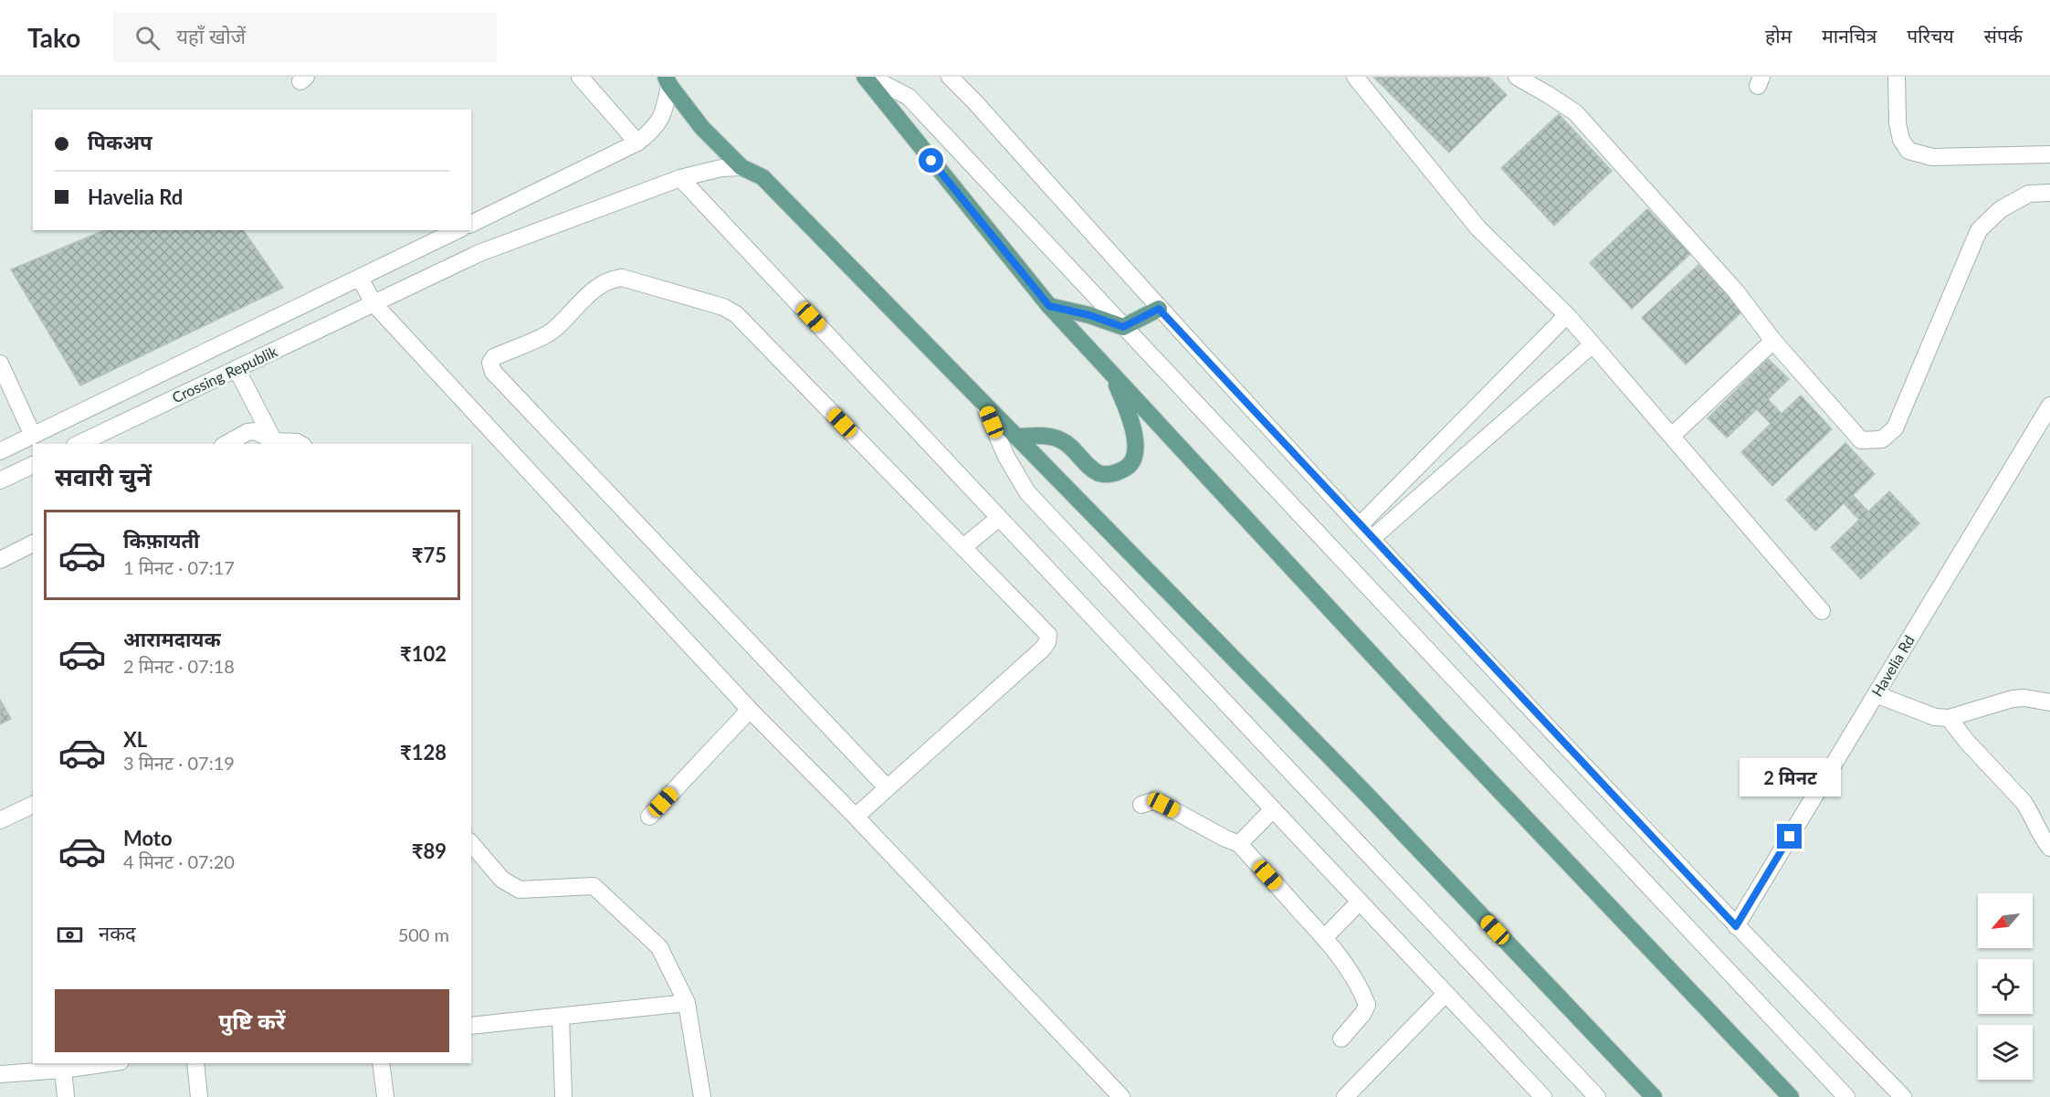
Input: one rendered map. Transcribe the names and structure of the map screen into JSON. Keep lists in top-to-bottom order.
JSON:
{
  "streets": {
    "street": ["Crossing Republik", "Havelia Rd"]
  },
  "north": "bottom left",
  "page": {
    "header": "Tako",
    "search": "यहाँ खोजें",
    "nav": [
      "होम",
      "मानचित्र",
      "परिचय",
      "संपर्क"
    ],
    "banner": ["पिकअप", "Havelia Rd"],
    "heading": "सवारी चुनें",
    "list": [
      {
        "name": "किफ़ायती",
        "note": "1 मिनट · 07:17",
        "value": "₹75"
      },
      {
        "name": "आरामदायक",
        "note": "2 मिनट · 07:18",
        "value": "₹102"
      },
      {
        "name": "XL",
        "note": "3 मिनट · 07:19",
        "value": "₹128"
      },
      {
        "name": "Moto",
        "note": "4 मिनट · 07:20",
        "value": "₹89"
      }
    ],
    "bubble": "2 मिनट",
    "pay": ["नकद", "500 m"],
    "buttons": "पुष्टि करें"
  }
}
